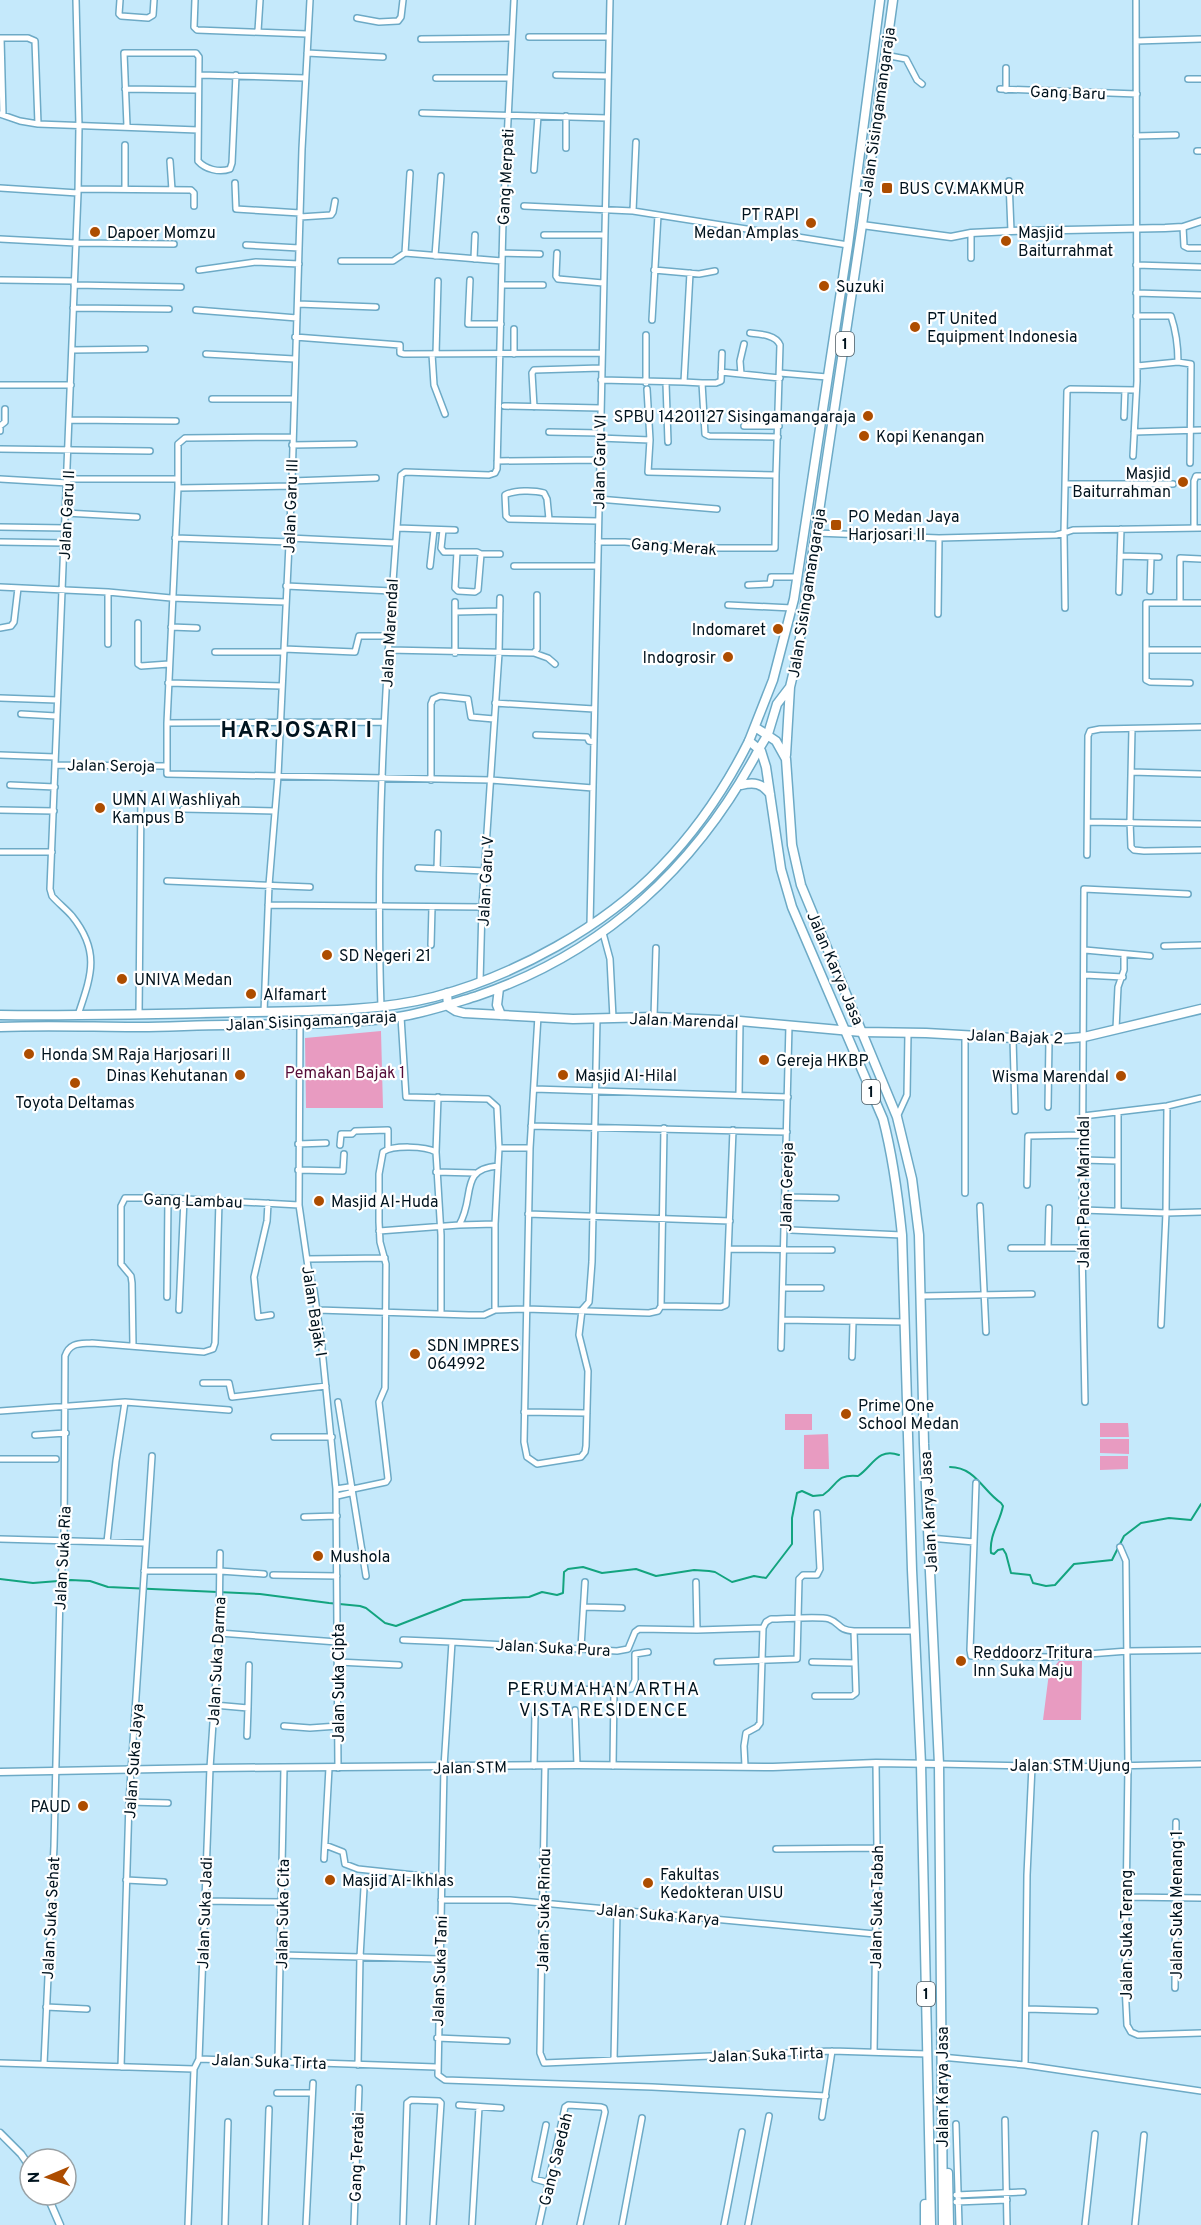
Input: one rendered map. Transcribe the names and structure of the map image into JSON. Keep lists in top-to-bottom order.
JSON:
{
  "streets": {
    "main road": [
      "Jalan Sisingamangaraja",
      "1",
      "Jalan Marendal",
      "Jalan Karya Jasa",
      "Jalan Bajak 2"
    ],
    "street": [
      "Gang Baru",
      "Gang Merpati",
      "Jalan Garu VI",
      "Jalan Garu III",
      "Jalan Garu II",
      "Gang Merak",
      "Jalan Seroja",
      "Jalan Garu V",
      "Jalan Gereja",
      "Jalan Panca Marindal",
      "Gang Lambau",
      "Jalan Bajak I",
      "Jalan Suka Ria",
      "Jalan Suka Pura",
      "Jalan Suka Darma",
      "Jalan Suka Cipta",
      "Jalan Suka Jaya",
      "Jalan STM Ujung",
      "Jalan STM",
      "Jalan Suka Menang 1",
      "Jalan Suka Tabah",
      "Jalan Suka Rindu",
      "Jalan Suka Jadi",
      "Jalan Suka Cita",
      "Jalan Suka Karya",
      "Jalan Suka Sehat",
      "Jalan Suka Terang",
      "Jalan Suka Tani",
      "Jalan Suka Tirta",
      "Gang Teratai",
      "Gang Saedah"
    ]
  },
  "crossings": [
    ["Jalan Sisingamangaraja", "Jalan Garu VI"],
    ["Jalan Sisingamangaraja", "Jalan Garu III"],
    ["Jalan Sisingamangaraja", "Jalan Garu II"],
    ["Jalan Sisingamangaraja", "Jalan Marendal"],
    ["Jalan Sisingamangaraja", "Jalan Garu V"],
    ["Jalan Sisingamangaraja", "Jalan Karya Jasa"],
    ["Jalan Sisingamangaraja", "Jalan Bajak I"],
    ["Jalan Garu VI", "Gang Merak"],
    ["Jalan Garu II", "Jalan Seroja"],
    ["Jalan Marendal", "Jalan Karya Jasa"],
    ["Jalan Marendal", "Jalan Bajak 2"],
    ["Jalan Marendal", "Jalan Gereja"],
    ["Jalan Karya Jasa", "Jalan Bajak 2"],
    ["Jalan Karya Jasa", "Jalan STM Ujung"],
    ["Jalan Karya Jasa", "Jalan STM"],
    ["Jalan Karya Jasa", "Jalan Suka Tirta"],
    ["Jalan Bajak 2", "Jalan Panca Marindal"],
    ["Gang Lambau", "Jalan Bajak I"],
    ["Gang Lambau", "Jalan Suka Ria"],
    ["Jalan Bajak I", "Jalan Suka Cipta"],
    ["Jalan Suka Ria", "Jalan STM"],
    ["Jalan Suka Ria", "Jalan Suka Sehat"],
    ["Jalan Suka Darma", "Jalan STM"],
    ["Jalan Suka Darma", "Jalan Suka Jadi"],
    ["Jalan Suka Cipta", "Jalan STM"],
    ["Jalan Suka Jaya", "Jalan STM"],
    ["Jalan Suka Jaya", "Jalan Suka Tirta"],
    ["Jalan STM Ujung", "Jalan STM"],
    ["Jalan STM Ujung", "Jalan Suka Terang"],
    ["Jalan STM", "Jalan Suka Tabah"],
    ["Jalan STM", "Jalan Suka Rindu"],
    ["Jalan STM", "Jalan Suka Jadi"],
    ["Jalan STM", "Jalan Suka Cita"],
    ["Jalan STM", "Jalan Suka Sehat"],
    ["Jalan STM", "Jalan Suka Tani"],
    ["Jalan Suka Tabah", "Jalan Suka Karya"],
    ["Jalan Suka Tabah", "Jalan Suka Tirta"],
    ["Jalan Suka Rindu", "Jalan Suka Karya"],
    ["Jalan Suka Rindu", "Jalan Suka Tirta"],
    ["Jalan Suka Jadi", "Jalan Suka Tirta"],
    ["Jalan Suka Cita", "Jalan Suka Tirta"],
    ["Jalan Suka Karya", "Jalan Suka Tani"],
    ["Jalan Suka Sehat", "Jalan Suka Tirta"],
    ["Jalan Suka Tani", "Jalan Suka Tirta"]
  ],
  "districts": ["HARJOSARI I", "PERUMAHAN ARTHA VISTA RESIDENCE"],
  "parks": ["Pemakan Bajak 1"],
  "places": {
    "transit": ["BUS CV.MAKMUR", "PO Medan Jaya Harjosari II"],
    "other": [
      "PT RAPI Medan Amplas",
      "Dapoer Momzu",
      "Masjid Baiturrahmat",
      "Suzuki",
      "PT United Equipment Indonesia",
      "SPBU 14201127 Sisingamangaraja",
      "Kopi Kenangan",
      "Masjid Baiturrahman",
      "Indomaret",
      "Indogrosir",
      "UMN Al Washliyah Kampus B",
      "SD Negeri 21",
      "UNIVA Medan",
      "Alfamart",
      "Honda SM Raja Harjosari II",
      "Gereja HKBP",
      "Dinas Kehutanan",
      "Masjid Al-Hilal",
      "Wisma Marendal",
      "Toyota Deltamas",
      "Masjid Al-Huda",
      "SDN IMPRES 064992",
      "Prime One School Medan",
      "Mushola",
      "Reddoorz Tritura Inn Suka Maju",
      "PAUD",
      "Masjid Al-Ikhlas",
      "Fakultas Kedokteran UISU"
    ]
  },
  "north": "left"
}
